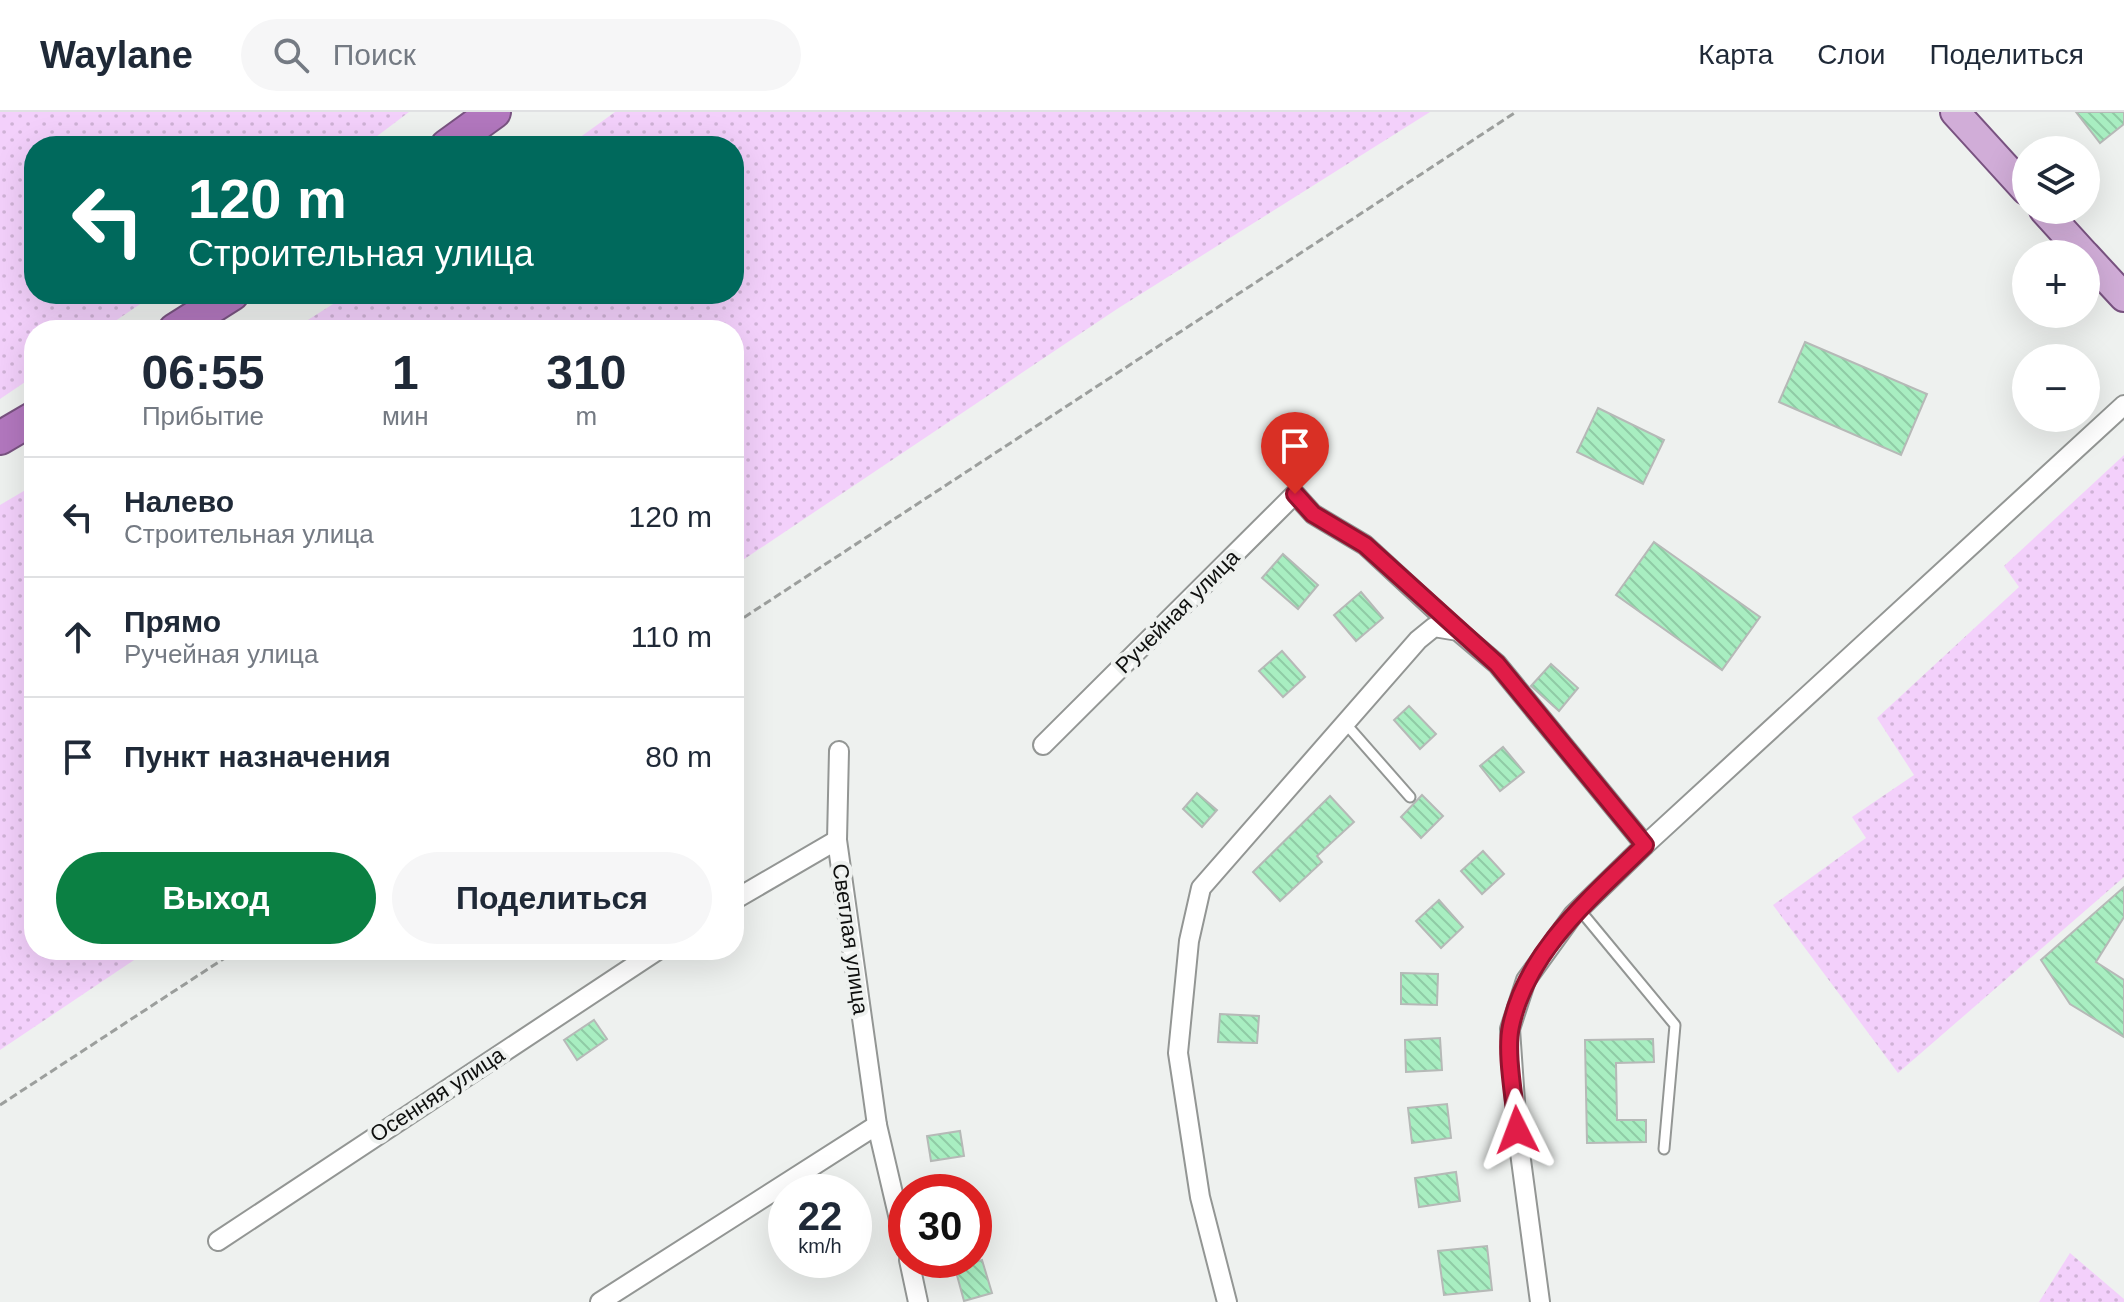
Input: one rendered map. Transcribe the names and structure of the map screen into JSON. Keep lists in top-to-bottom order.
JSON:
{
  "streets": {
    "street": ["Ручейная улица", "Светлая улица", "Осенняя улица"]
  },
  "page": {
    "header": "Waylane",
    "search": "Поиск",
    "nav": ["Карта", "Слои", "Поделиться"],
    "map_buttons": ["+", "−"],
    "turn": ["120 m", "Строительная улица"],
    "eta": [
      "06:55",
      "Прибытие",
      "1",
      "мин",
      "310",
      "m"
    ],
    "list": [
      {
        "name": "Налево",
        "note": "Строительная улица",
        "value": "120 m"
      },
      {
        "name": "Прямо",
        "note": "Ручейная улица",
        "value": "110 m"
      },
      {
        "name": "Пункт назначения",
        "value": "80 m"
      }
    ],
    "buttons": ["Выход", "Поделиться"],
    "speed": "22 km/h",
    "limit": "30"
  }
}
